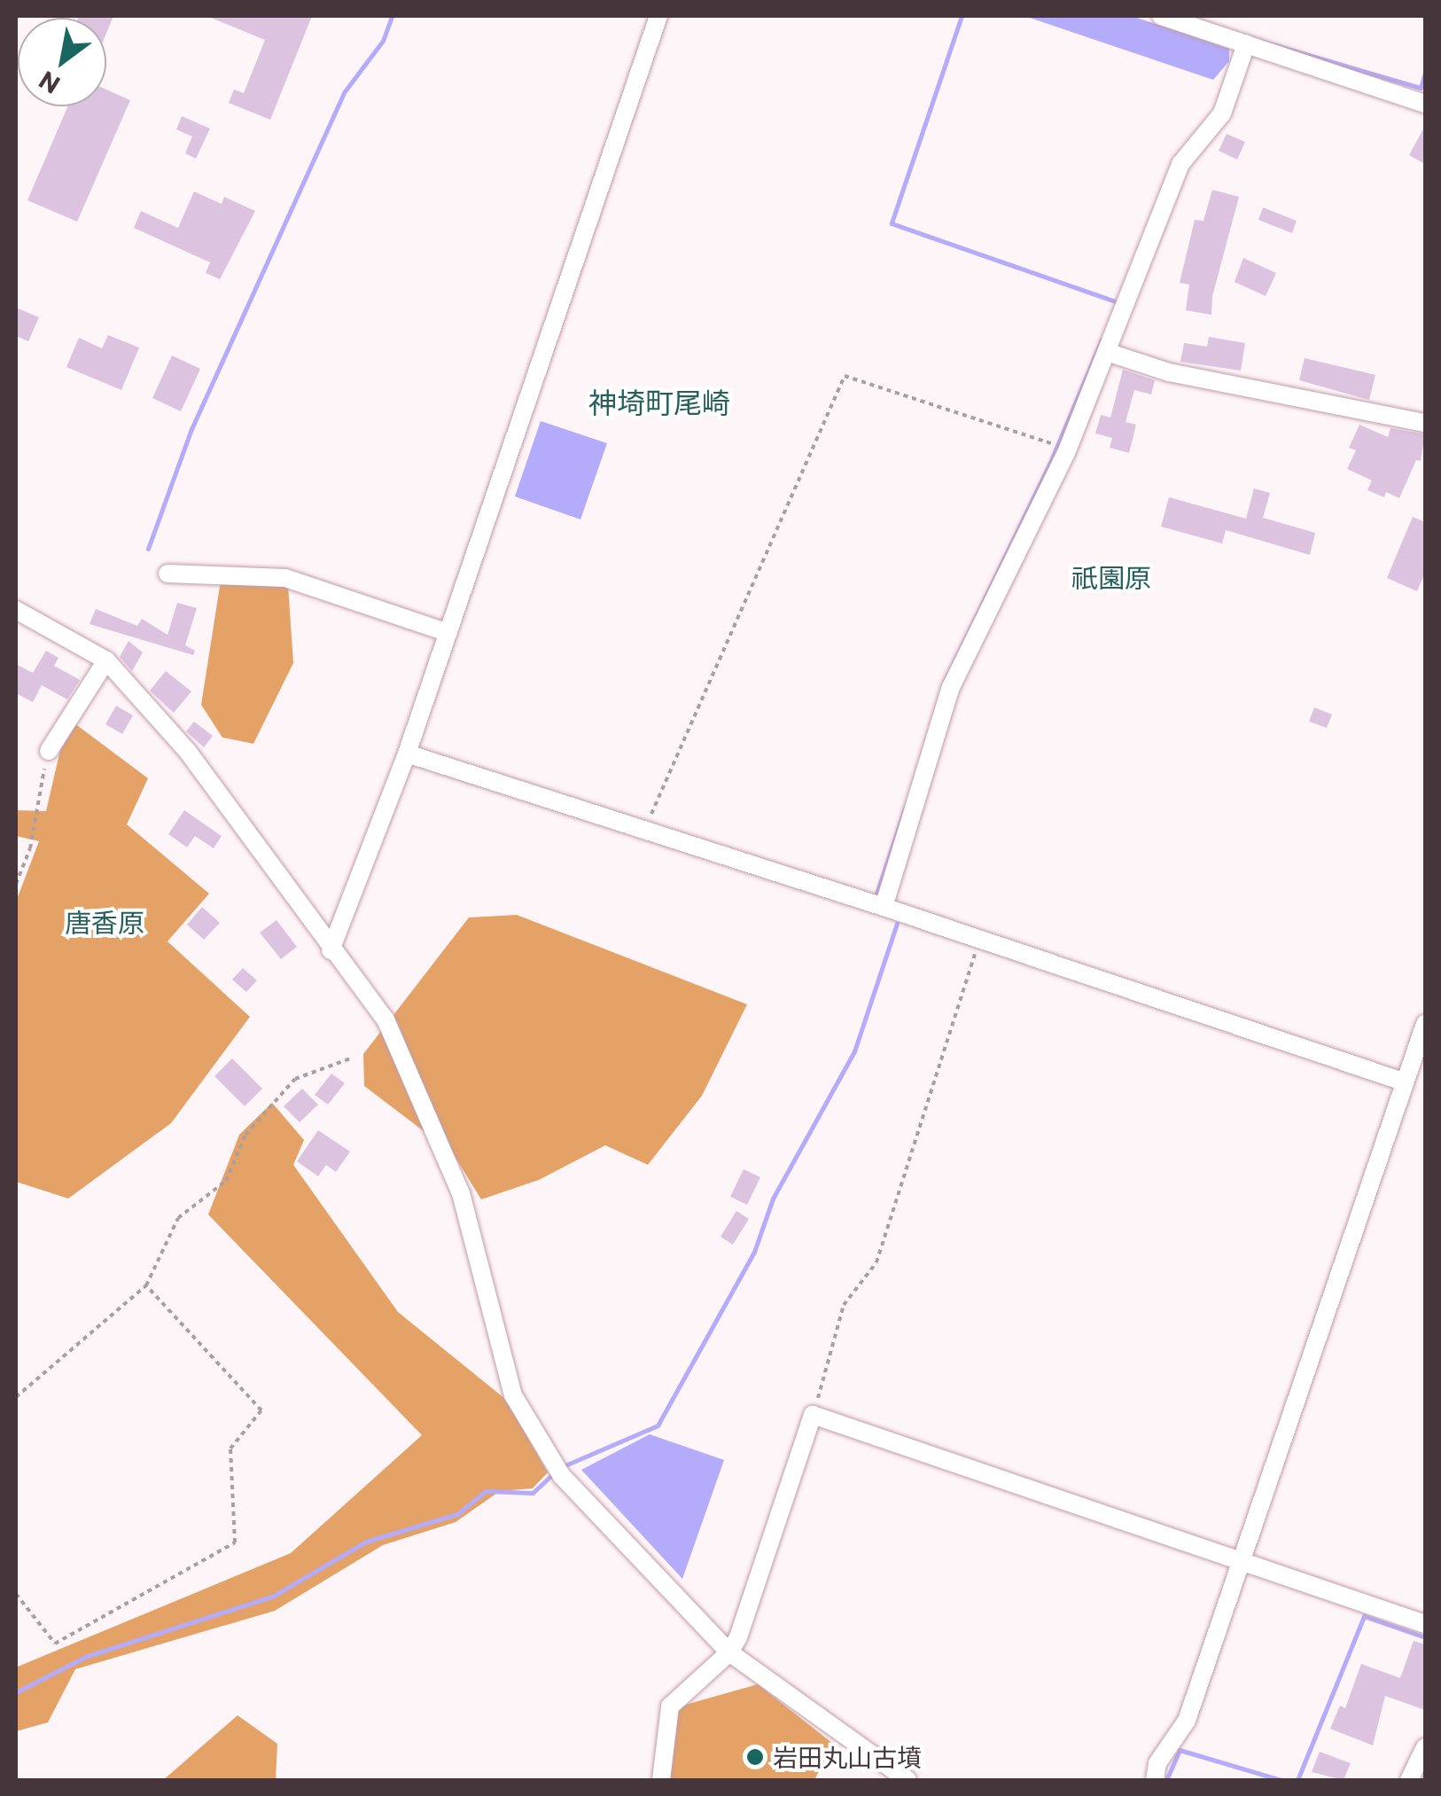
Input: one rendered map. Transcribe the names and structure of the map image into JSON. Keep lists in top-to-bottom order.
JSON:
{
  "districts": ["神埼町尾崎", "祇園原", "唐香原"],
  "places": ["岩田丸山古墳"],
  "north": "bottom left"
}
